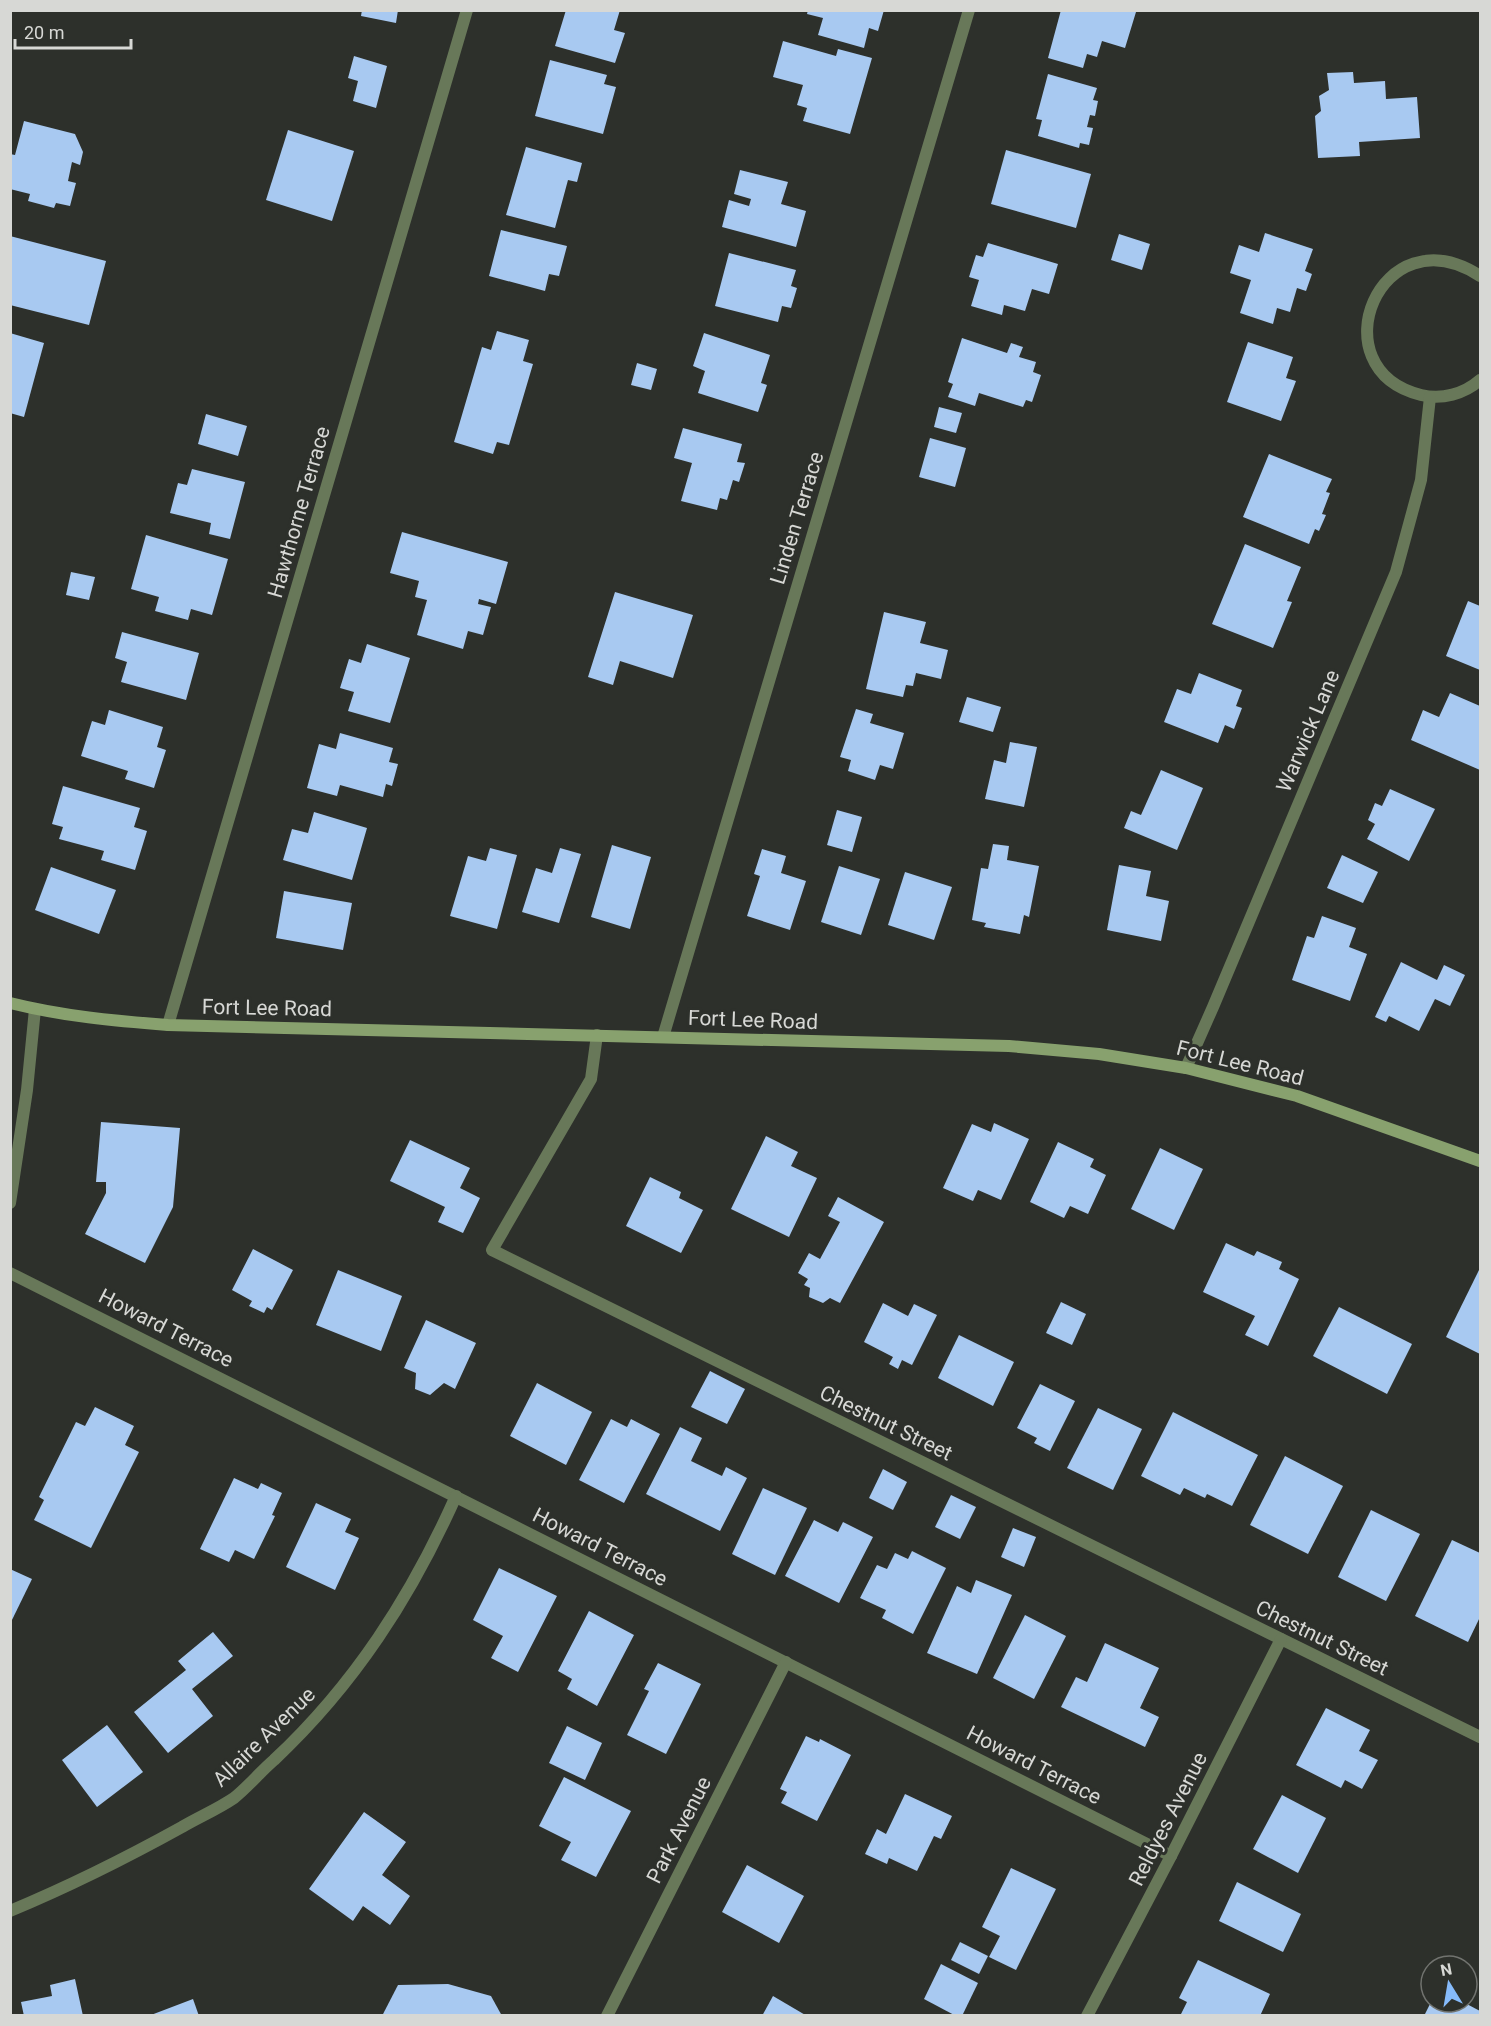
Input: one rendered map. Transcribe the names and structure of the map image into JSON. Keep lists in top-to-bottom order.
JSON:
{
  "streets": {
    "main road": ["Fort Lee Road"],
    "street": [
      "Hawthorne Terrace",
      "Linden Terrace",
      "Warwick Lane",
      "Howard Terrace",
      "Chestnut Street",
      "Allaire Avenue",
      "Reldyes Avenue",
      "Park Avenue"
    ]
  },
  "crossings": [
    ["Hawthorne Terrace", "Fort Lee Road"],
    ["Linden Terrace", "Fort Lee Road"],
    ["Warwick Lane", "Fort Lee Road"],
    ["Fort Lee Road", "Chestnut Street"],
    ["Howard Terrace", "Allaire Avenue"],
    ["Howard Terrace", "Reldyes Avenue"],
    ["Howard Terrace", "Park Avenue"],
    ["Chestnut Street", "Reldyes Avenue"]
  ],
  "scale_bar": "20 m",
  "north": "top"
}
